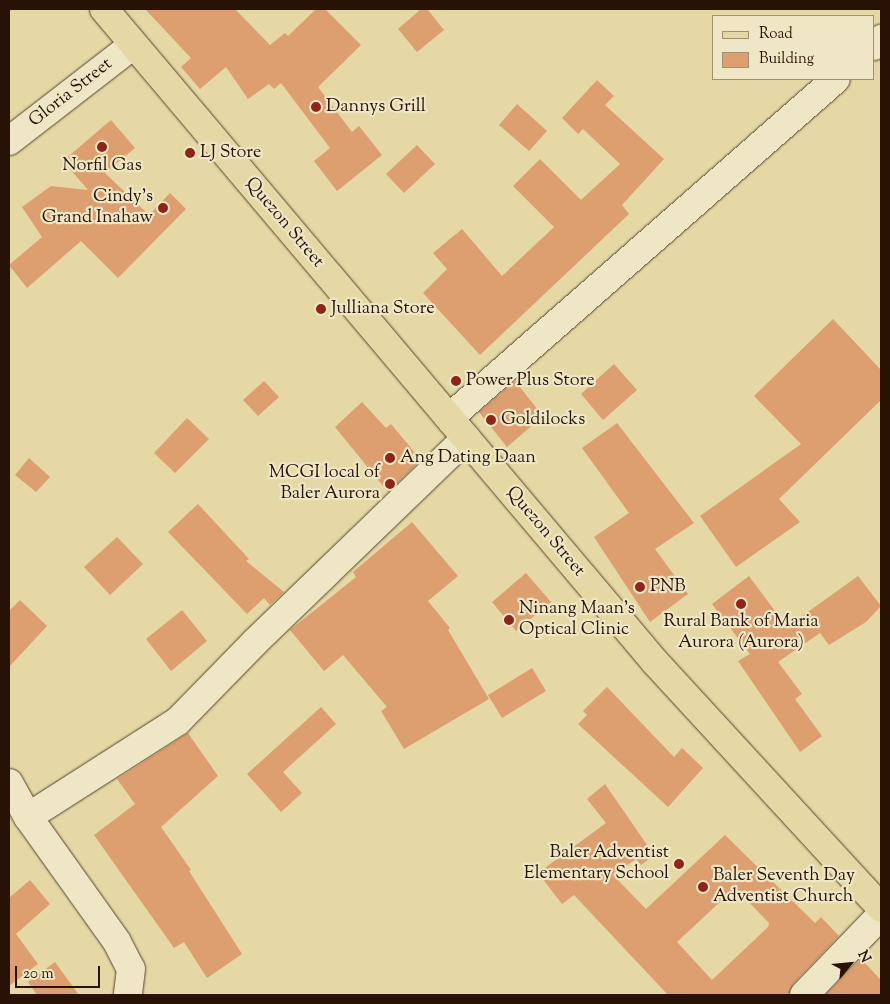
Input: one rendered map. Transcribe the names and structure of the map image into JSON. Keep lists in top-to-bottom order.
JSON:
{
  "streets": {
    "main road": ["Quezon Street"],
    "street": ["Gloria Street"]
  },
  "crossings": [
    ["Gloria Street", "Quezon Street"]
  ],
  "places": [
    "Dannys Grill",
    "Norfil Gas",
    "LJ Store",
    "Cindy's Grand Inahaw",
    "Julliana Store",
    "Power Plus Store",
    "Goldilocks",
    "Ang Dating Daan",
    "MCGI local of Baler Aurora",
    "PNB",
    "Rural Bank of Maria Aurora (Aurora)",
    "Ninang Maan's Optical Clinic",
    "Baler Adventist Elementary School",
    "Baler Seventh Day Adventist Church"
  ],
  "legend": ["Road", "Building"],
  "scale_bar": "20 m",
  "north": "top right"
}
